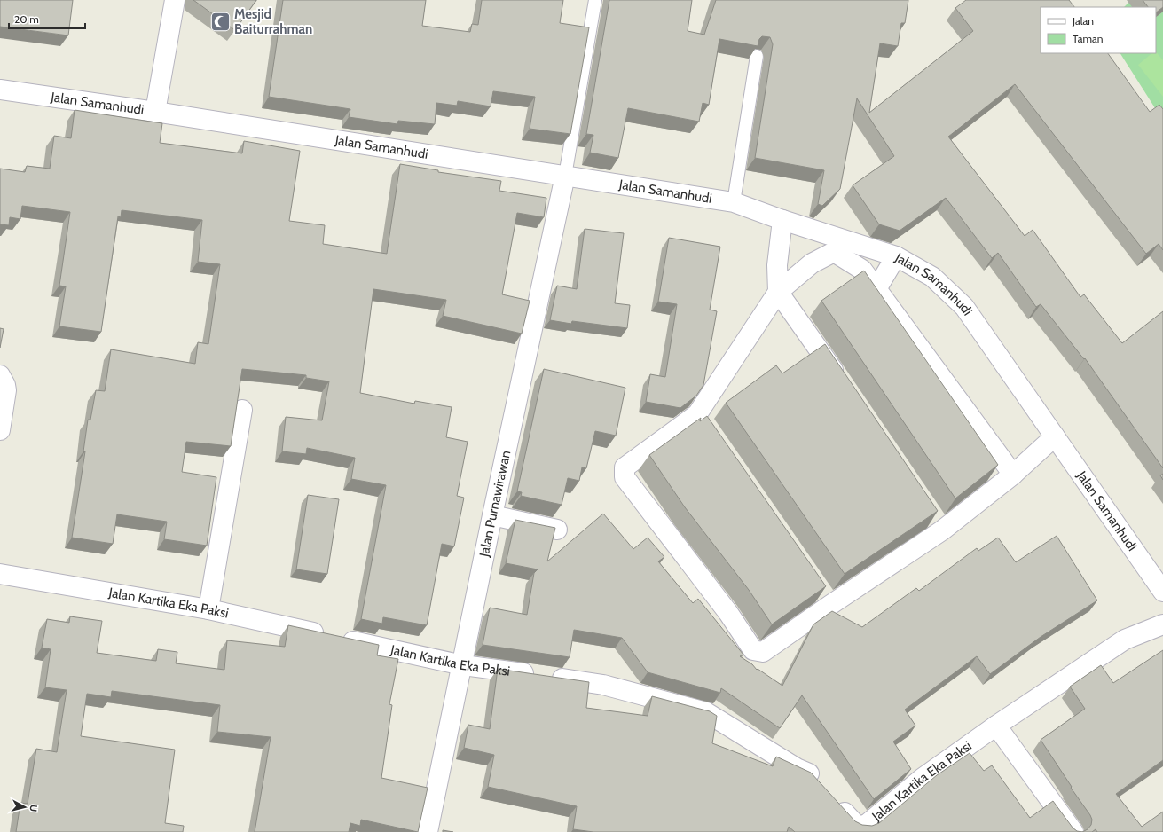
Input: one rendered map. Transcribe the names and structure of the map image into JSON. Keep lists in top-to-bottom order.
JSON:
{
  "streets": {
    "street": ["Jalan Samanhudi", "Jalan Purnawirawan", "Jalan Kartika Eka Paksi"]
  },
  "crossings": [
    ["Jalan Samanhudi", "Jalan Purnawirawan"],
    ["Jalan Purnawirawan", "Jalan Kartika Eka Paksi"]
  ],
  "places": {
    "mosque": ["Mesjid Baiturrahman"]
  },
  "legend": ["Jalan", "Taman"],
  "scale_bar": "20 m",
  "north": "right"
}
